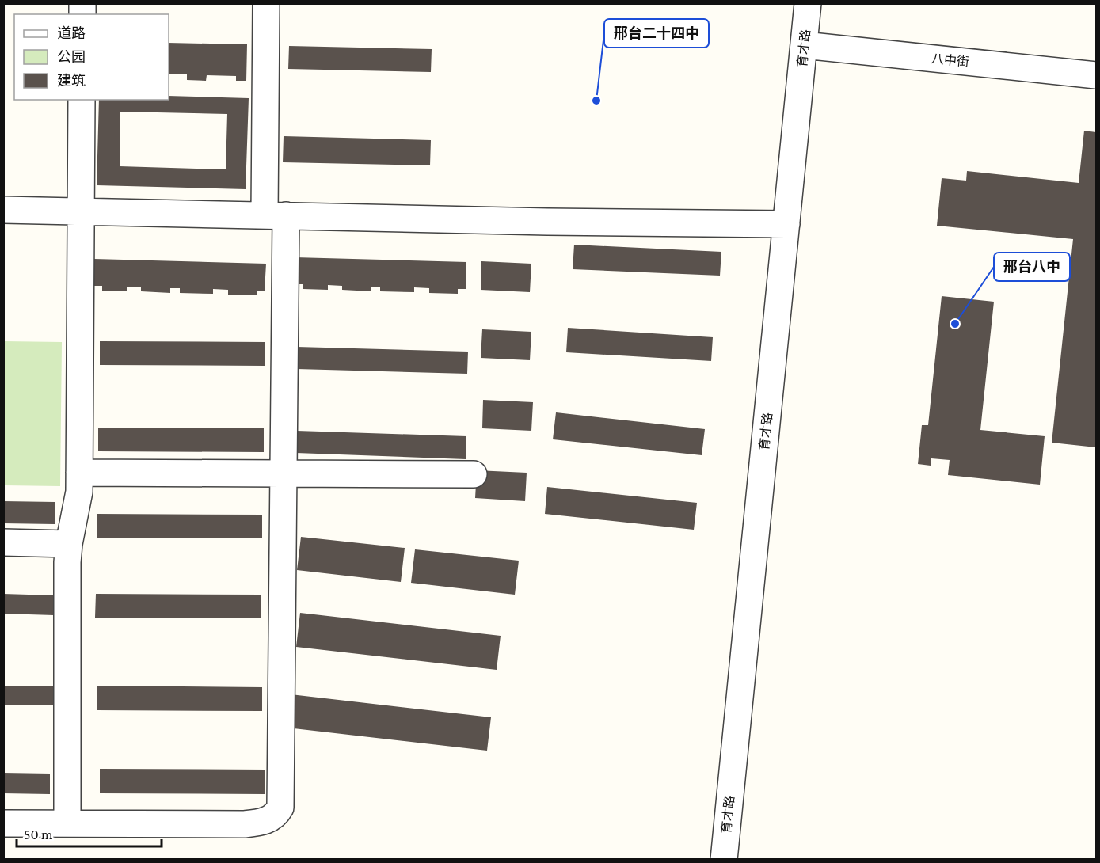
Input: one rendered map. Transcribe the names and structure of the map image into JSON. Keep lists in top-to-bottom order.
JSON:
{
  "streets": {
    "street": ["育才路", "八中街"]
  },
  "crossings": [
    ["育才路", "八中街"]
  ],
  "places": ["邢台二十四中", "邢台八中"],
  "legend": ["道路", "公园", "建筑"],
  "scale_bar": "50 m"
}
